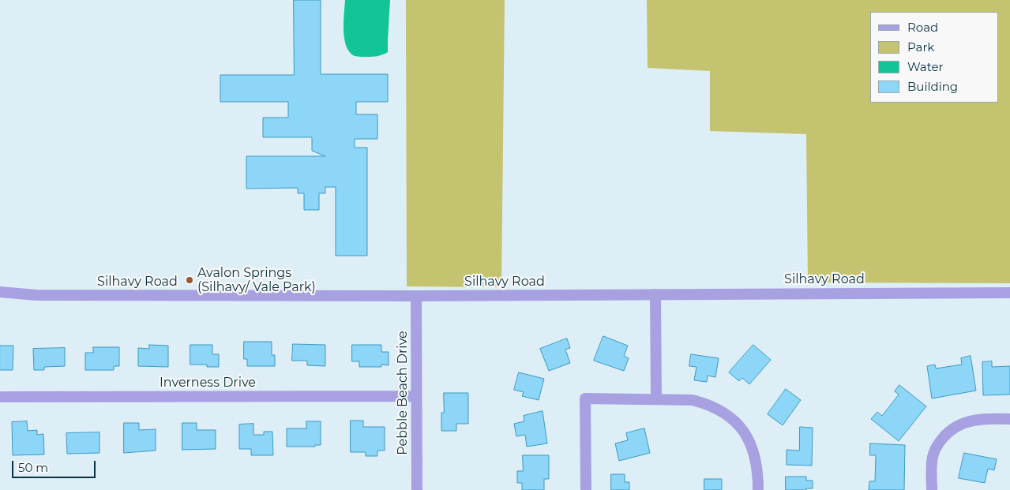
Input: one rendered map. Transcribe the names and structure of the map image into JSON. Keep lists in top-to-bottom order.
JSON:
{
  "streets": {
    "street": ["Silhavy Road", "Inverness Drive", "Pebble Beach Drive"]
  },
  "crossings": [
    ["Silhavy Road", "Pebble Beach Drive"],
    ["Inverness Drive", "Pebble Beach Drive"]
  ],
  "places": ["Avalon Springs (Silhavy/ Vale Park)"],
  "legend": [
    "Road",
    "Park",
    "Water",
    "Building"
  ],
  "scale_bar": "50 m"
}
